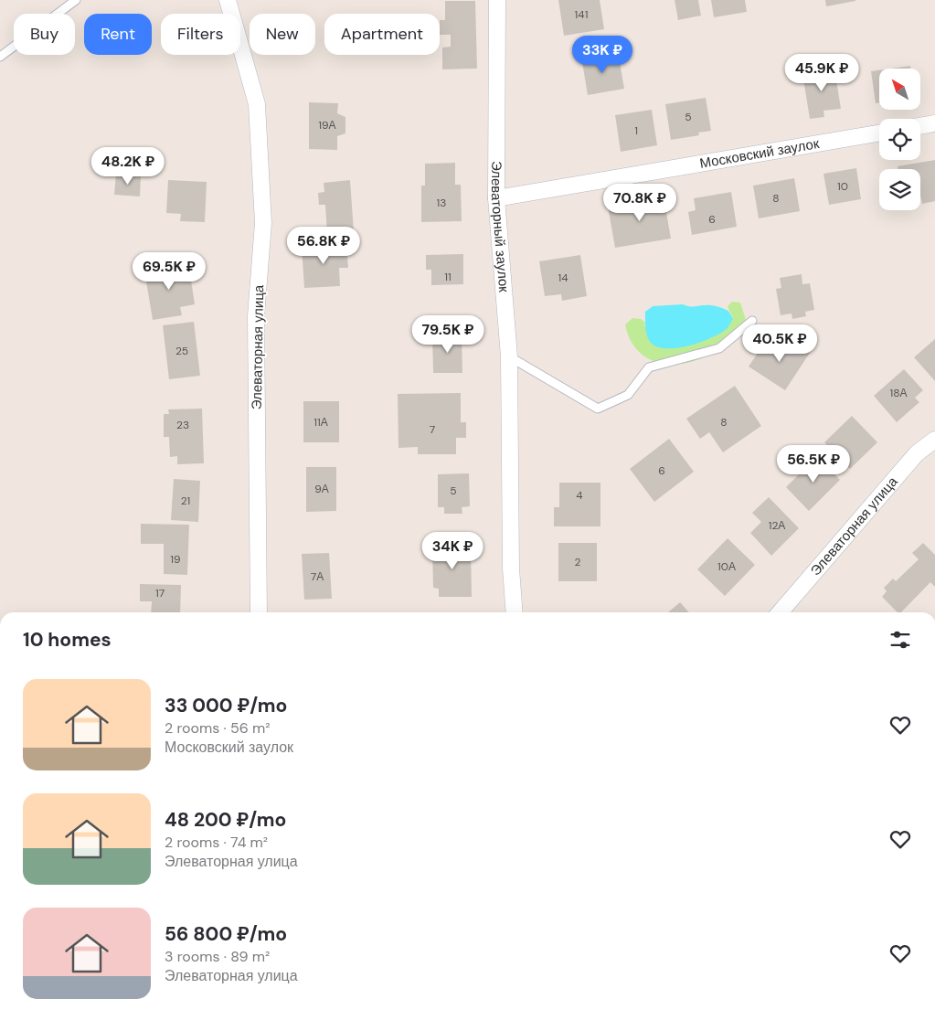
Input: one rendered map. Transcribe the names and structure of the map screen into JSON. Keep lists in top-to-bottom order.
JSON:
{
  "streets": {
    "street": ["Московский заулок", "Элеваторный заулок", "Элеваторная улица"]
  },
  "crossings": [
    ["Московский заулок", "Элеваторный заулок"]
  ],
  "house_numbers": [
    "141",
    "5",
    "19А",
    "1",
    "10",
    "8",
    "13",
    "6",
    "11",
    "14",
    "25",
    "18А",
    "11А",
    "8",
    "23",
    "7",
    "6",
    "9А",
    "5",
    "4",
    "21",
    "12А",
    "19",
    "2",
    "10А",
    "7А",
    "17"
  ],
  "north": "top left",
  "page": {
    "chip": [
      "Buy",
      "Rent",
      "Filters",
      "New",
      "Apartment"
    ],
    "price": [
      "33K ₽",
      "45.9K ₽",
      "48.2K ₽",
      "70.8K ₽",
      "56.8K ₽",
      "69.5K ₽",
      "79.5K ₽",
      "40.5K ₽",
      "56.5K ₽",
      "34K ₽"
    ],
    "heading": "10 homes",
    "list": [
      {
        "name": "33 000 ₽/mo",
        "note": "2 rooms · 56 m² · Московский заулок"
      },
      {
        "name": "48 200 ₽/mo",
        "note": "2 rooms · 74 m² · Элеваторная улица"
      },
      {
        "name": "56 800 ₽/mo",
        "note": "3 rooms · 89 m² · Элеваторная улица"
      }
    ]
  }
}
